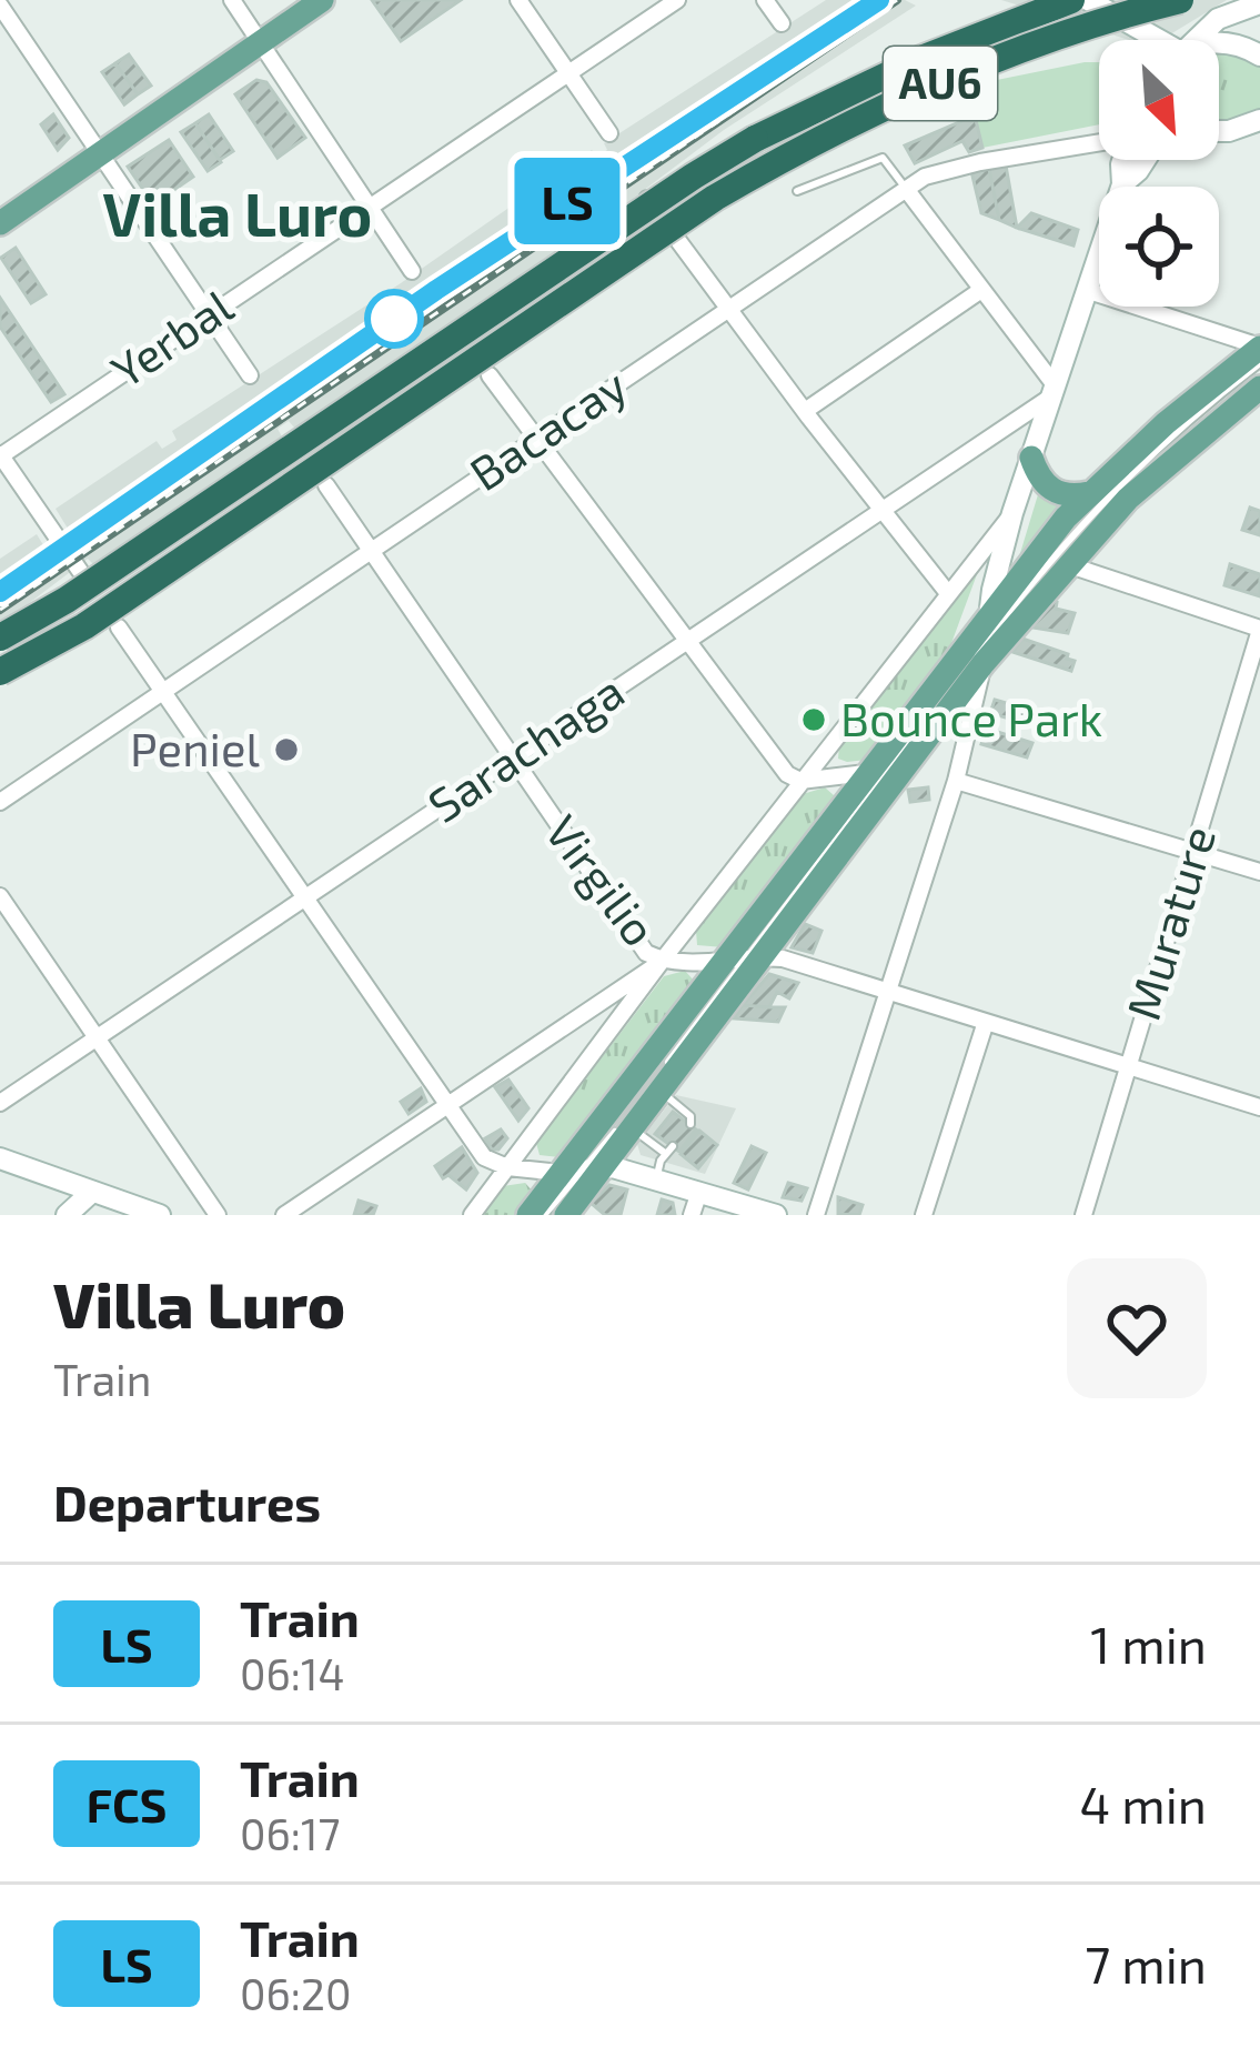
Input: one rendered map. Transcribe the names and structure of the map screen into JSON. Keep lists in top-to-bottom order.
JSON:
{
  "streets": {
    "highway": ["AU6"],
    "street": [
      "Yerbal",
      "Bacacay",
      "Sarachaga",
      "Virgilio",
      "Murature"
    ]
  },
  "crossings": [
    ["Bacacay", "Virgilio"],
    ["Sarachaga", "Virgilio"],
    ["Virgilio", "Murature"]
  ],
  "districts": ["Villa Luro"],
  "places": ["Bounce Park", "Peniel"],
  "north": "bottom right",
  "page": {
    "on_map": "LS",
    "heading": [
      ["Villa Luro", "Train"],
      "Departures"
    ],
    "list": [
      {
        "mark": "LS",
        "name": "Train",
        "note": "06:14",
        "value": "1 min"
      },
      {
        "mark": "FCS",
        "name": "Train",
        "note": "06:17",
        "value": "4 min"
      },
      {
        "mark": "LS",
        "name": "Train",
        "note": "06:20",
        "value": "7 min"
      }
    ]
  }
}
